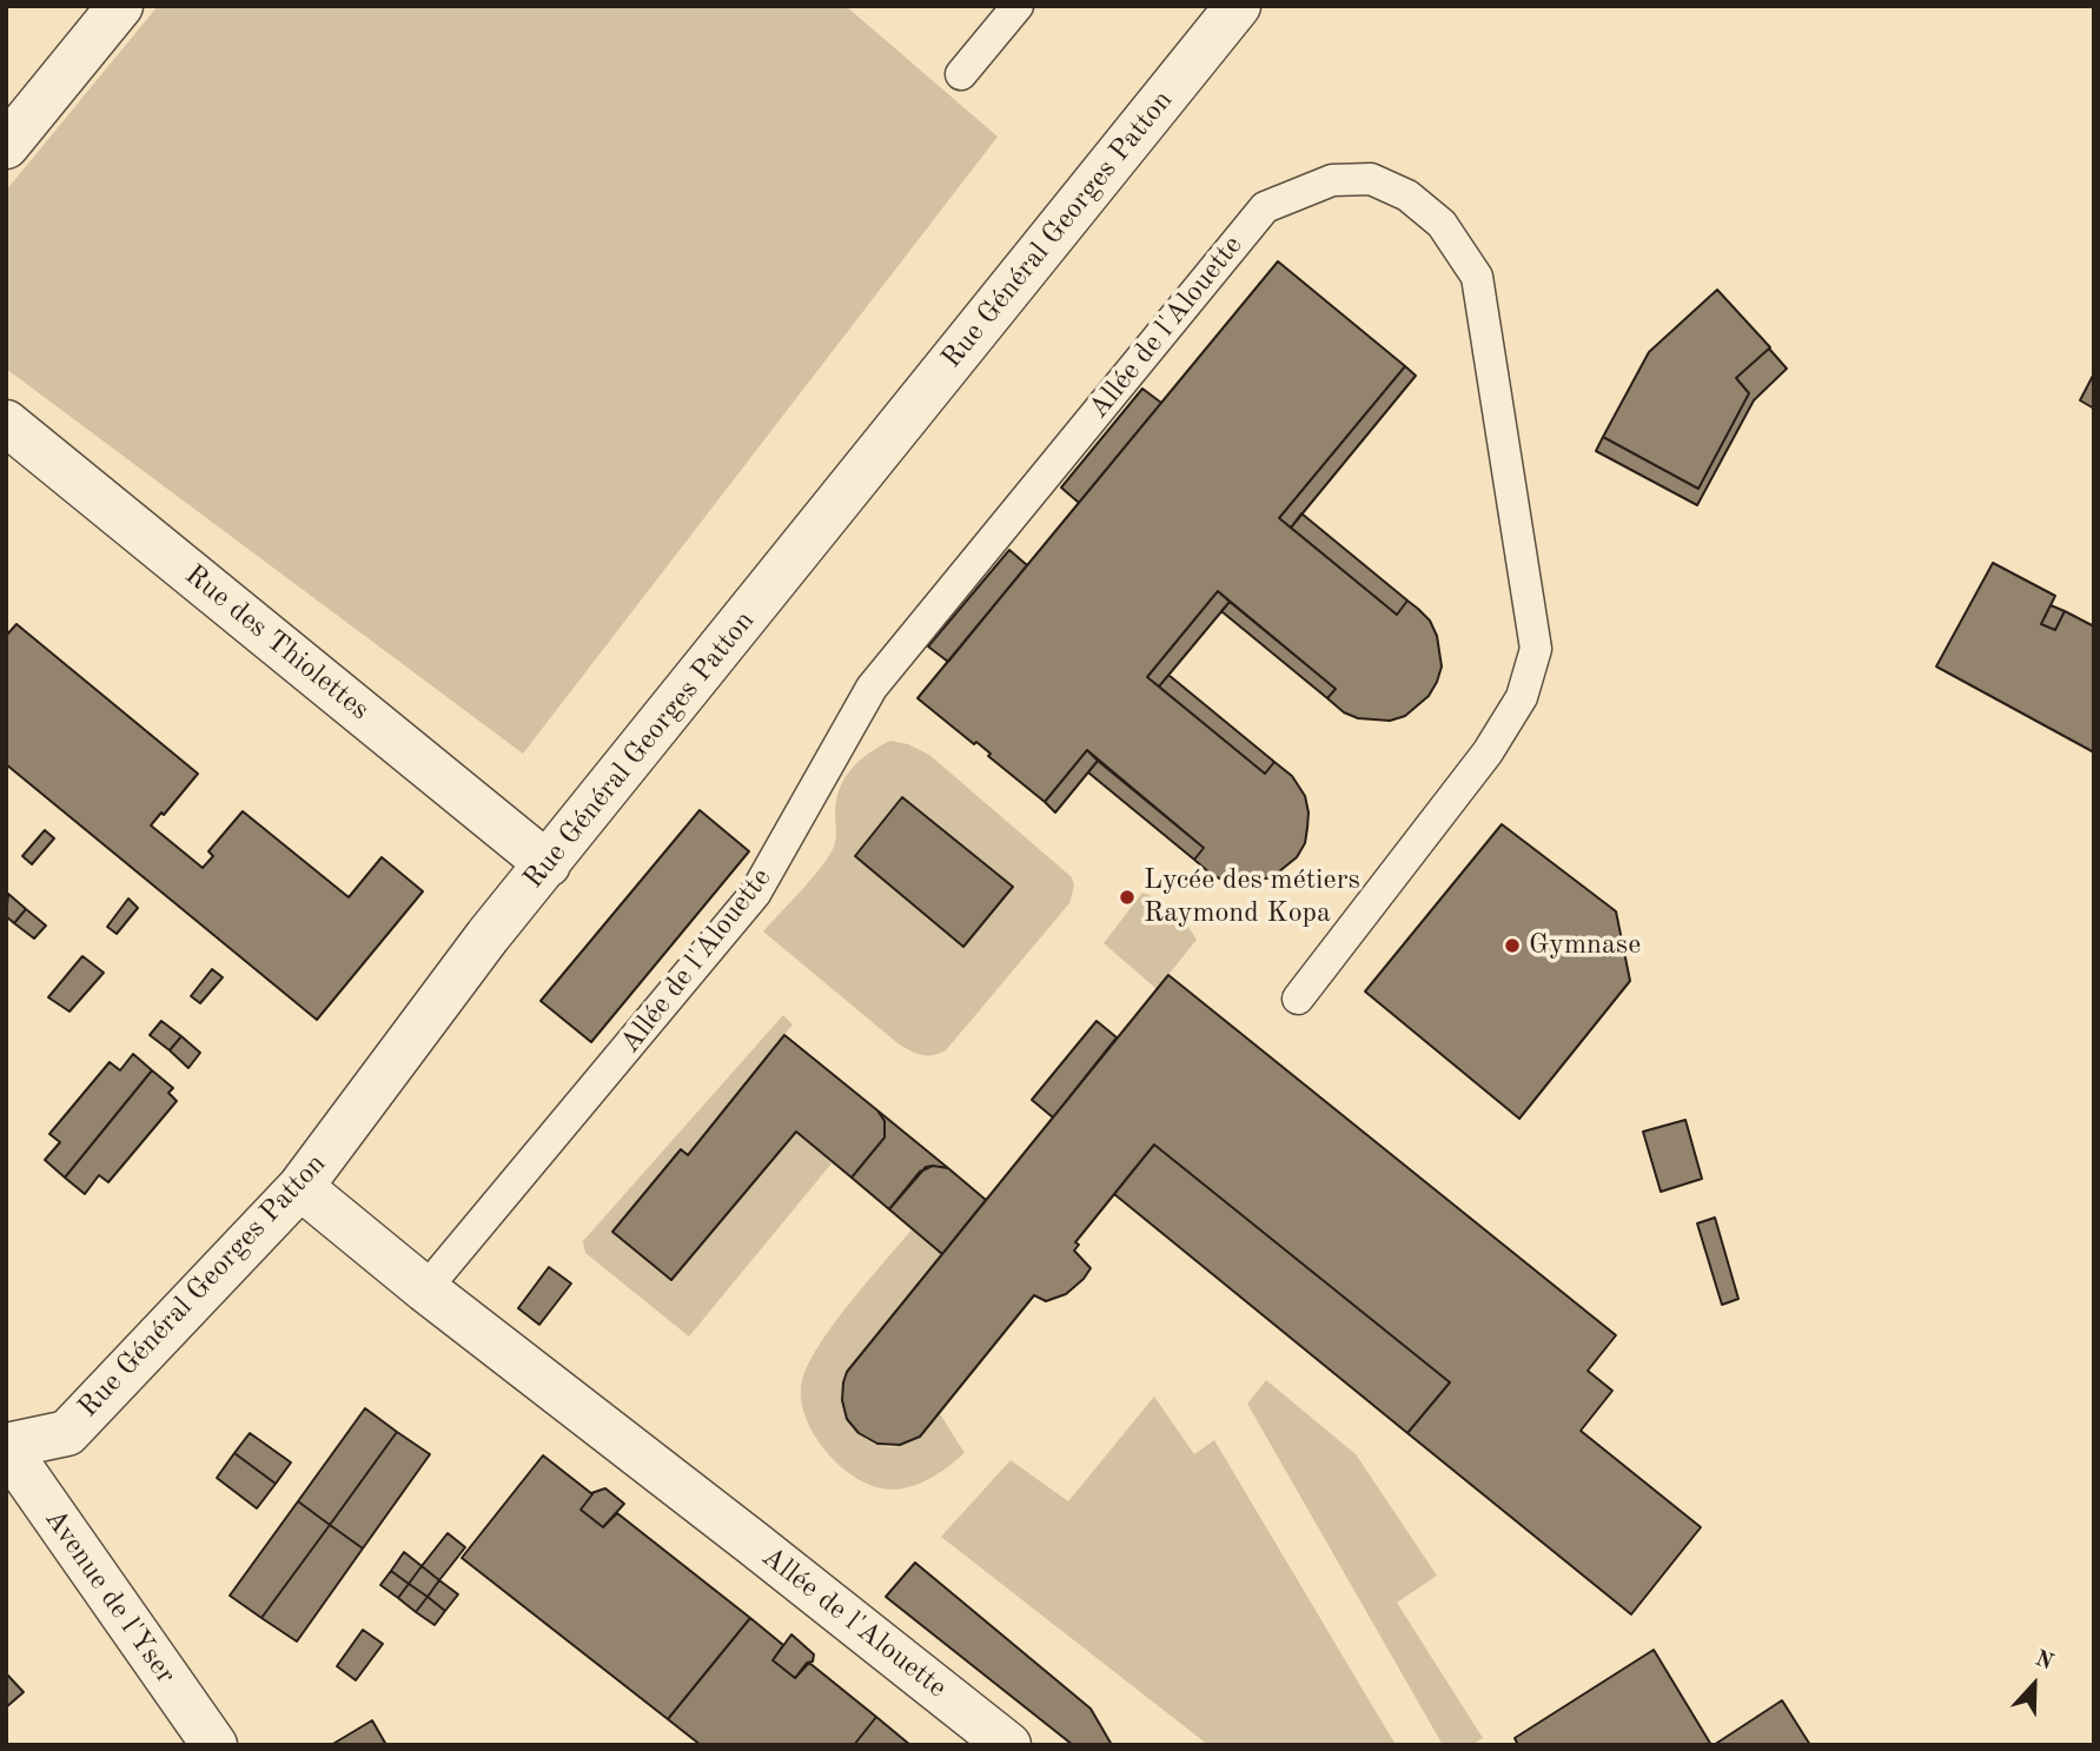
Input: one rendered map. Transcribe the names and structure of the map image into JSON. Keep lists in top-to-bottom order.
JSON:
{
  "streets": {
    "street": [
      "Rue Général Georges Patton",
      "Allée de l'Alouette",
      "Rue des Thiolettes",
      "Avenue de l'Yser"
    ]
  },
  "crossings": [
    ["Rue Général Georges Patton", "Allée de l'Alouette"],
    ["Rue Général Georges Patton", "Rue des Thiolettes"],
    ["Rue Général Georges Patton", "Avenue de l'Yser"]
  ],
  "places": ["Lycée des métiers Raymond Kopa", "Gymnase"],
  "north": "top"
}
